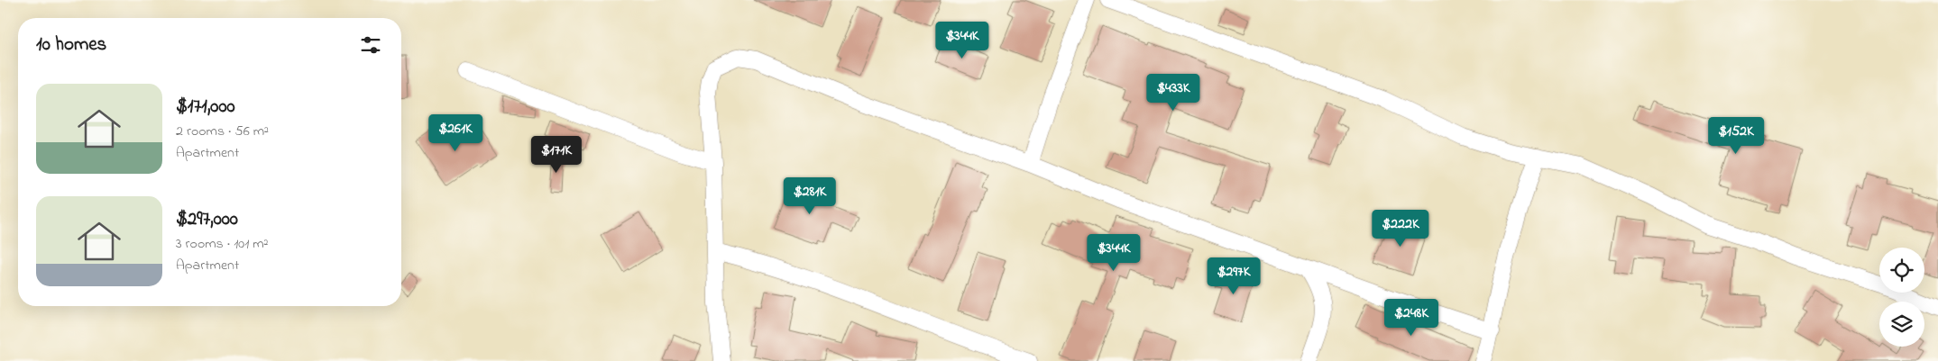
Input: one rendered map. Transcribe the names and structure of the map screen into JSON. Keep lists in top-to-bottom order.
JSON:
{
  "page": {
    "heading": "10 homes",
    "price": [
      "$344K",
      "$433K",
      "$261K",
      "$152K",
      "$171K",
      "$281K",
      "$222K",
      "$344K",
      "$297K",
      "$248K"
    ],
    "list": [
      {
        "name": "$171,000",
        "note": "2 rooms · 56 m² · Apartment"
      },
      {
        "name": "$297,000",
        "note": "3 rooms · 101 m² · Apartment"
      }
    ]
  }
}
